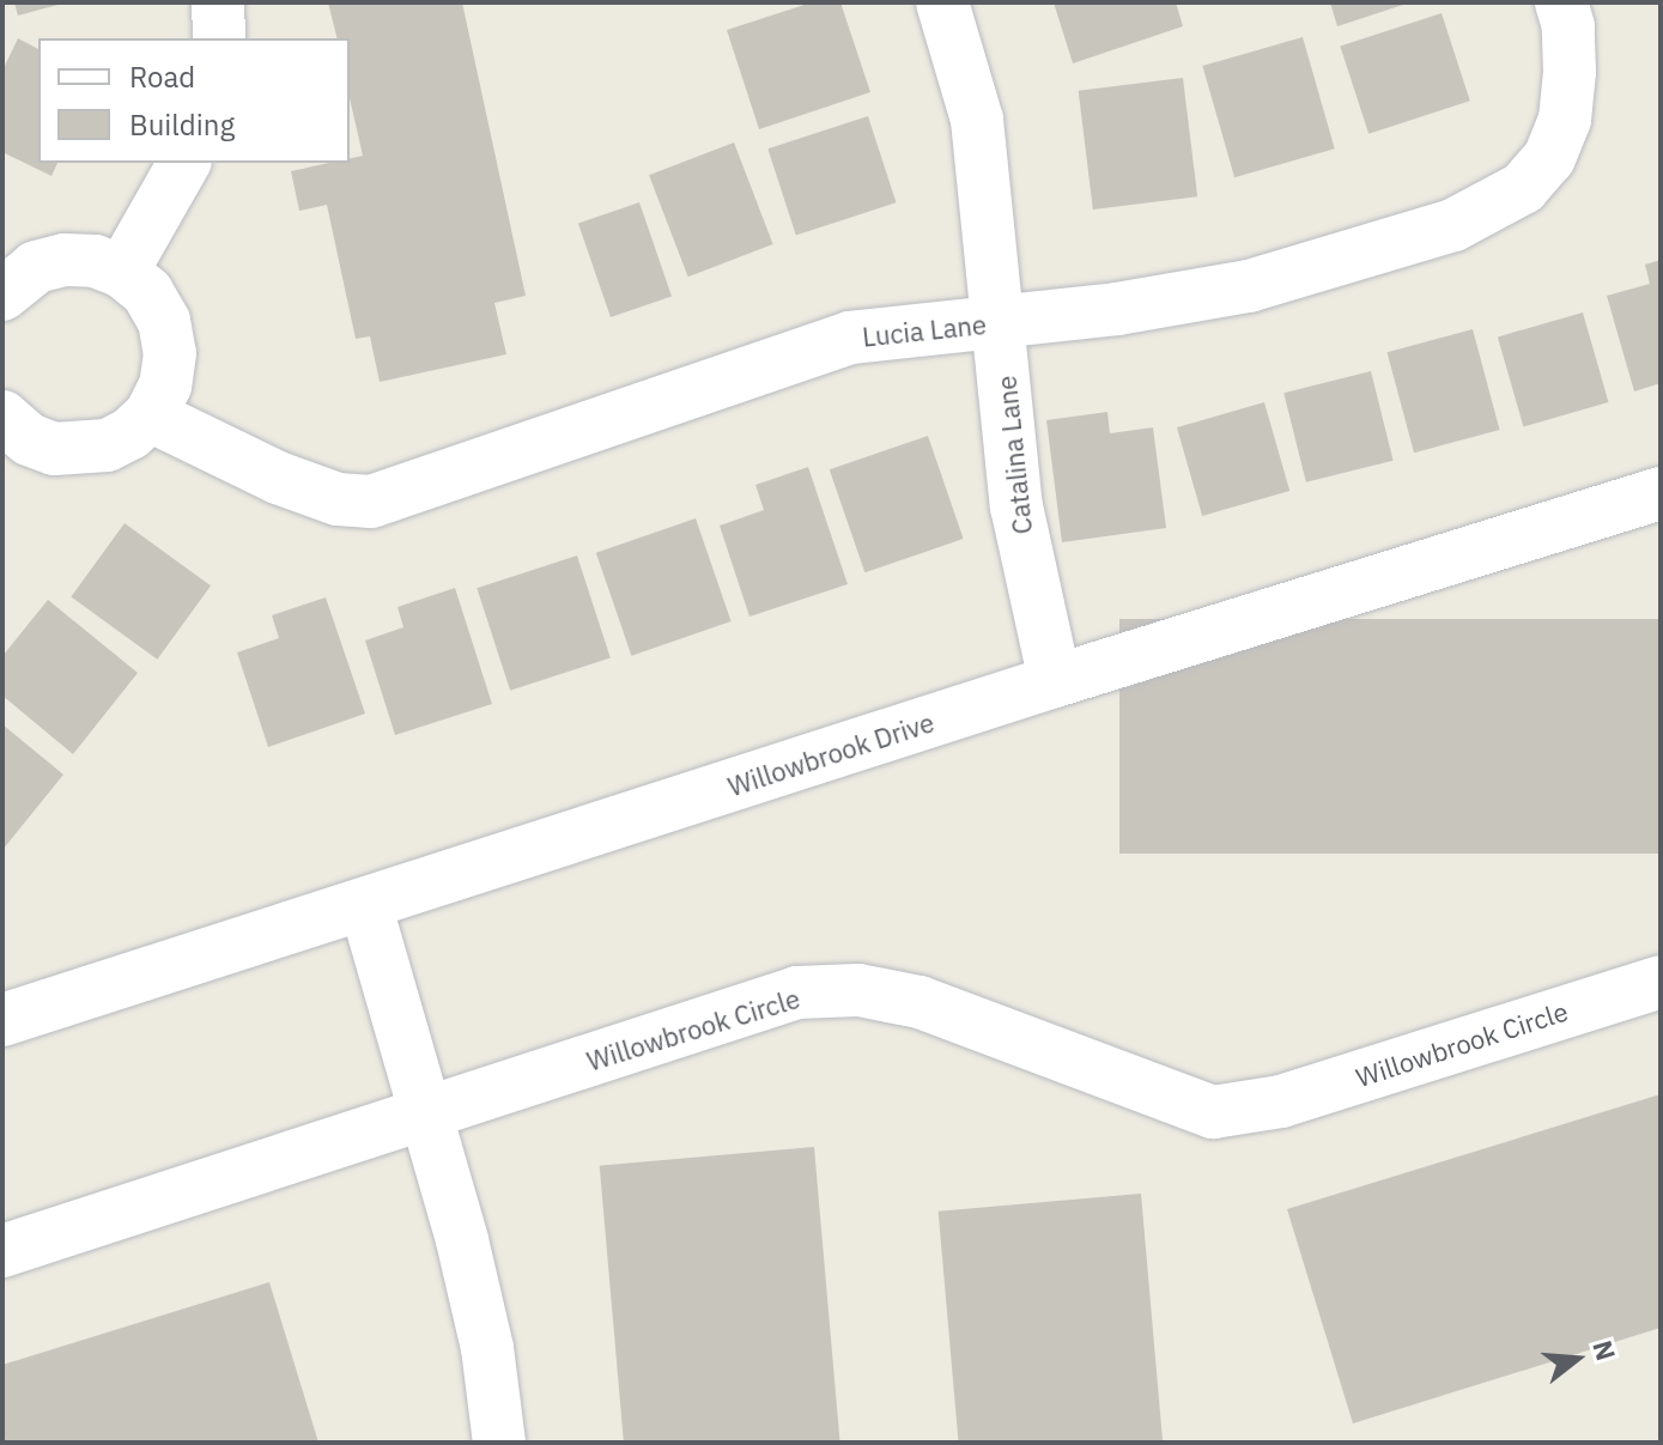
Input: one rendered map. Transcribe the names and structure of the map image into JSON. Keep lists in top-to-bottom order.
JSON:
{
  "streets": {
    "street": [
      "Lucia Lane",
      "Catalina Lane",
      "Willowbrook Drive",
      "Willowbrook Circle"
    ]
  },
  "crossings": [
    ["Lucia Lane", "Catalina Lane"],
    ["Catalina Lane", "Willowbrook Drive"]
  ],
  "legend": ["Road", "Building"],
  "north": "right"
}
